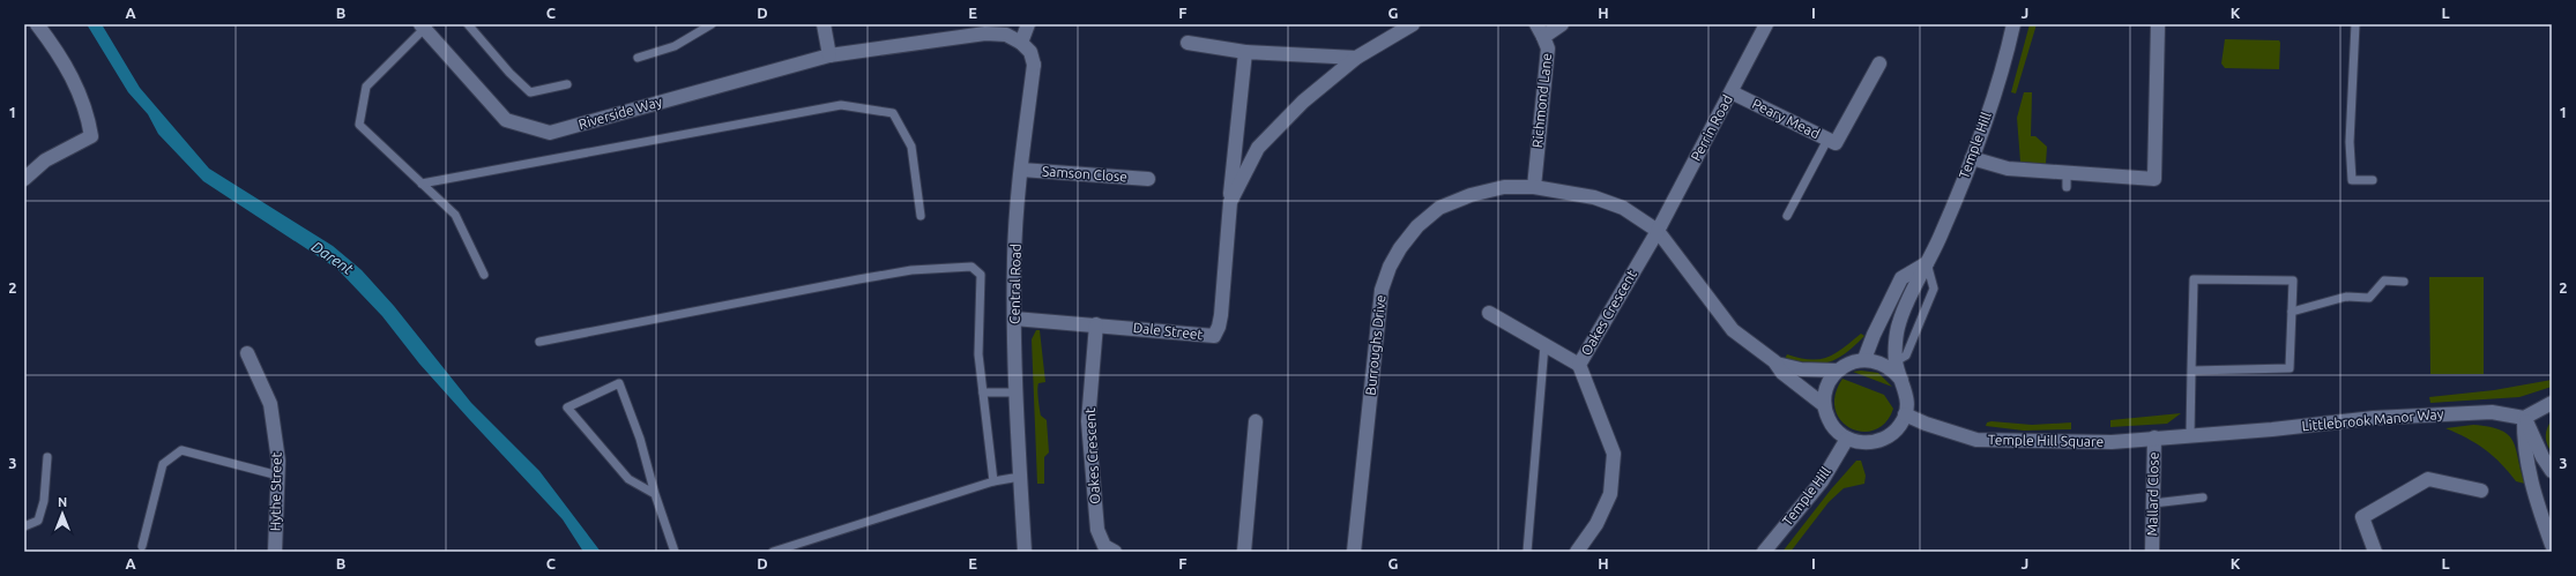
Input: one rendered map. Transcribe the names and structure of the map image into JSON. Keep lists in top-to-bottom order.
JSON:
{
  "streets": {
    "street": [
      "Richmond Lane",
      "Riverside Way",
      "Peary Mead",
      "Perrin Road",
      "Temple Hill",
      "Samson Close",
      "Central Road",
      "Oakes Crescent",
      "Dale Street",
      "Burroughs Drive",
      "Littlebrook Manor Way",
      "Temple Hill Square",
      "Hythe Street",
      "Mallard Close"
    ]
  },
  "crossings": [
    ["Richmond Lane", "Burroughs Drive"],
    ["Riverside Way", "Central Road"],
    ["Peary Mead", "Perrin Road"],
    ["Perrin Road", "Oakes Crescent"],
    ["Perrin Road", "Burroughs Drive"],
    ["Temple Hill", "Burroughs Drive"],
    ["Temple Hill", "Temple Hill Square"],
    ["Samson Close", "Central Road"],
    ["Central Road", "Dale Street"],
    ["Oakes Crescent", "Dale Street"],
    ["Oakes Crescent", "Burroughs Drive"],
    ["Burroughs Drive", "Temple Hill Square"],
    ["Littlebrook Manor Way", "Temple Hill Square"],
    ["Temple Hill Square", "Mallard Close"]
  ],
  "water": ["Darent"],
  "north": "top",
  "grid": {
    "columns": [
      "A",
      "B",
      "C",
      "D",
      "E",
      "F",
      "G",
      "H",
      "I",
      "J",
      "K",
      "L"
    ],
    "rows": ["1", "2", "3"]
  }
}
